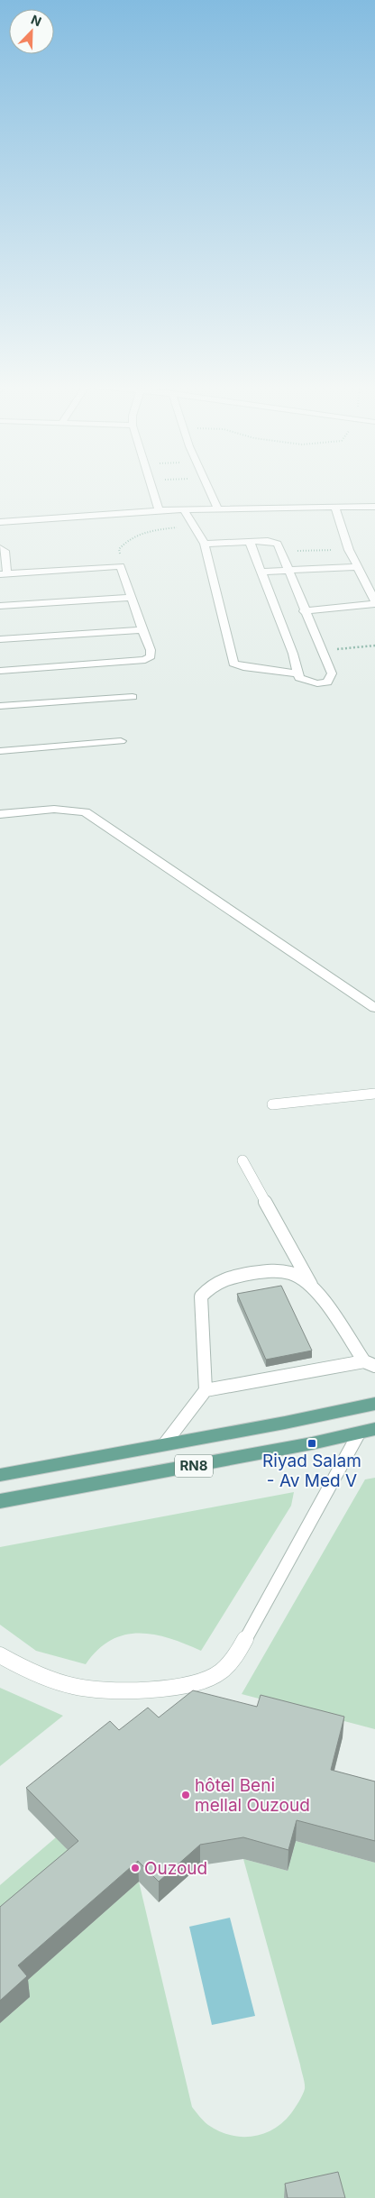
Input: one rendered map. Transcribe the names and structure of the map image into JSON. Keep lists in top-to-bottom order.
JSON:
{
  "streets": {
    "main road": ["RN8"]
  },
  "places": {
    "transit": ["Riyad Salam - Av Med V"],
    "other": ["hôtel Beni mellal Ouzoud", "Ouzoud"]
  },
  "north": "top right"
}
